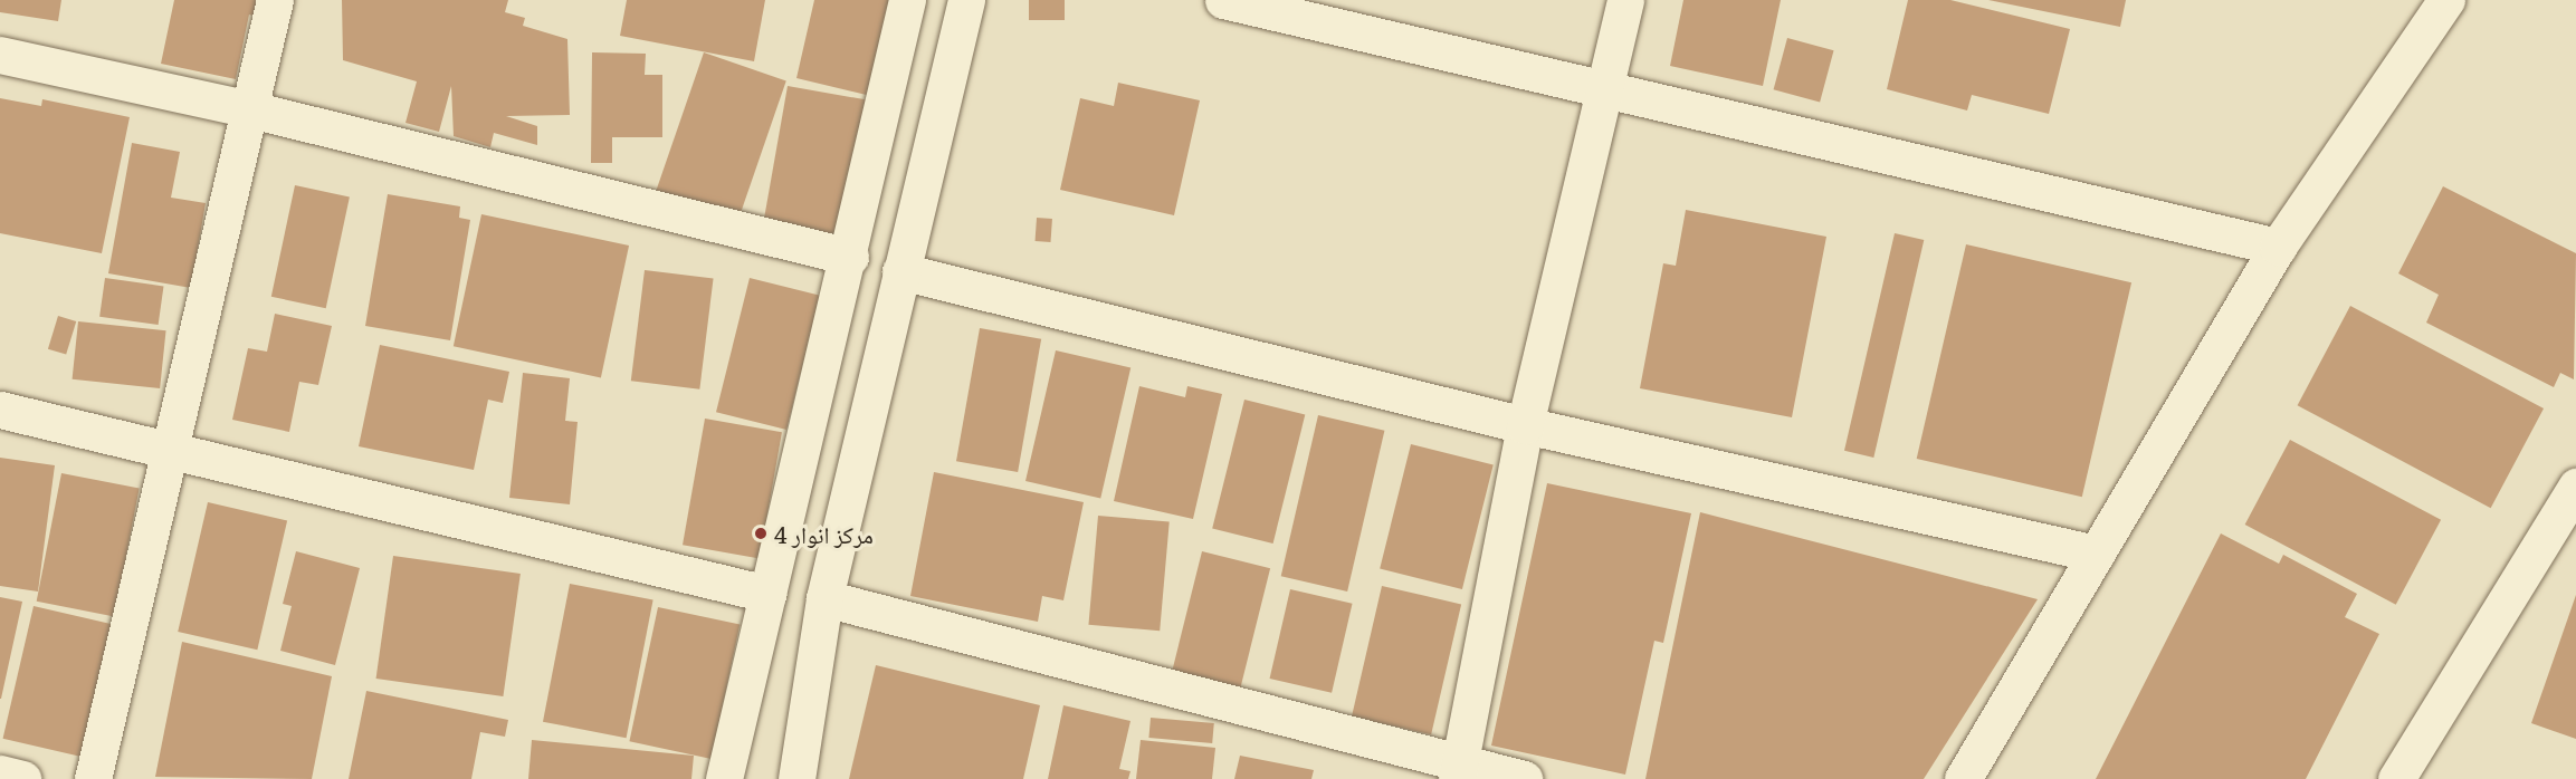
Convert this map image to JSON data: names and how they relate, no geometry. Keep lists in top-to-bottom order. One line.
{"places":["مركز انوار 4"]}
